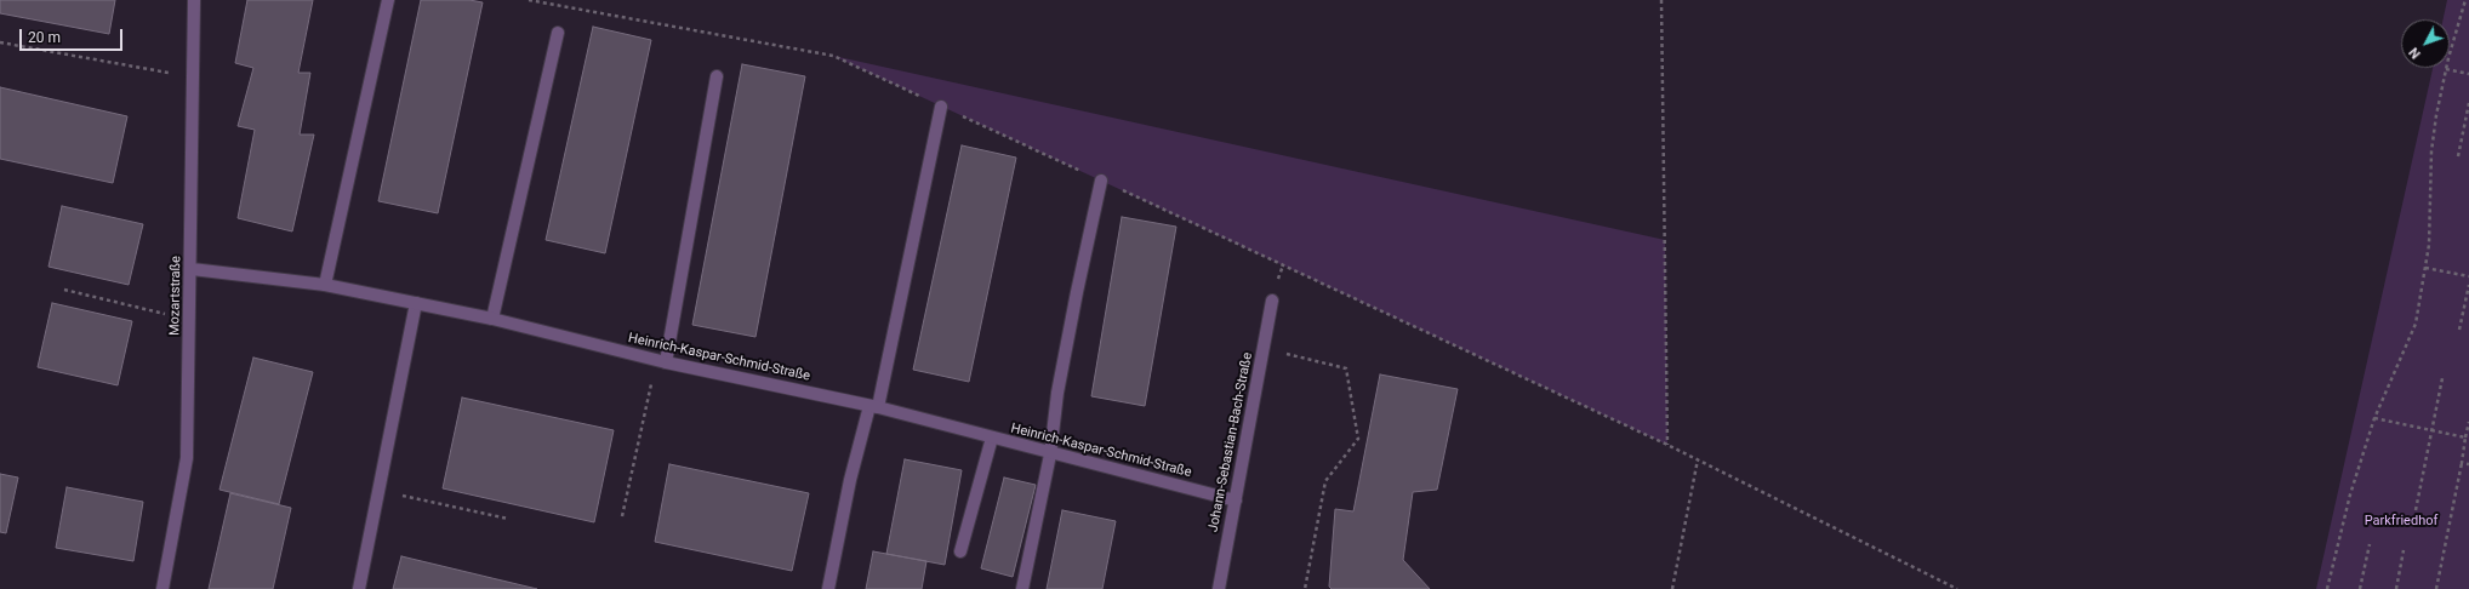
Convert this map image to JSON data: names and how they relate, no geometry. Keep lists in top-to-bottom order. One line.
{"streets":{"street":["Mozartstraße","Heinrich-Kaspar-Schmid-Straße","Johann-Sebastian-Bach-Straße"]},"crossings":[["Mozartstraße","Heinrich-Kaspar-Schmid-Straße"],["Heinrich-Kaspar-Schmid-Straße","Johann-Sebastian-Bach-Straße"]],"parks":["Parkfriedhof"],"scale_bar":"20 m","north":"bottom left"}
